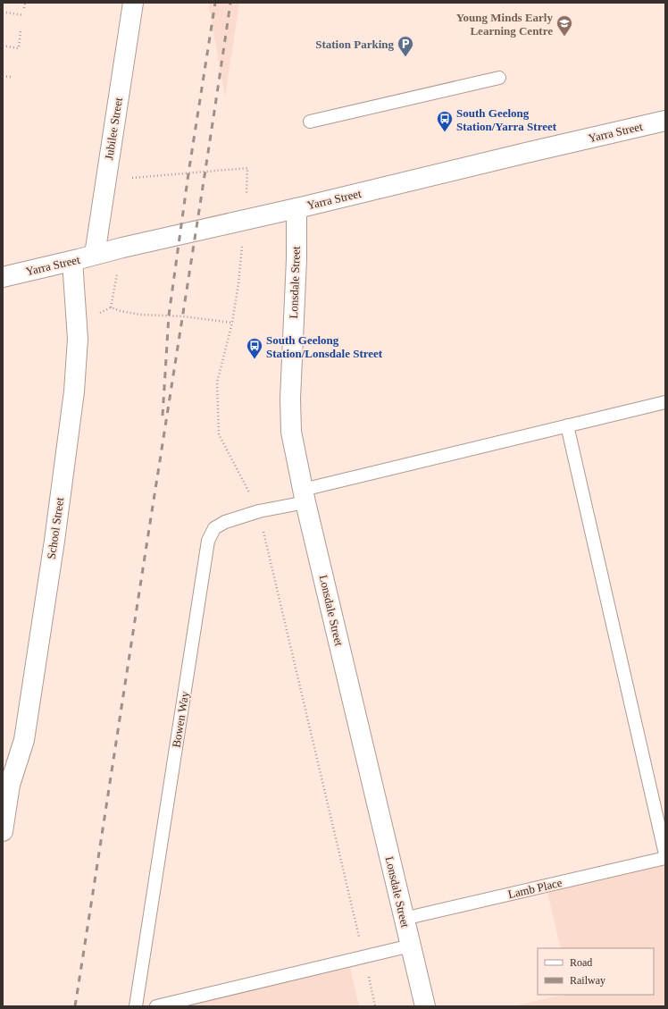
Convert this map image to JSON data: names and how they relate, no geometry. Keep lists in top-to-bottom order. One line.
{"streets":{"street":["Jubilee Street","Yarra Street","Lonsdale Street","School Street"],"lane":["Bowen Way","Lamb Place"]},"crossings":[["Jubilee Street","Yarra Street"],["Yarra Street","Lonsdale Street"],["Yarra Street","School Street"],["Lonsdale Street","Bowen Way"],["Lonsdale Street","Lamb Place"]],"places":{"school or university":["Young Minds Early Learning Centre"],"parking":["Station Parking"],"bus stop":["South Geelong Station/Yarra Street","South Geelong Station/Lonsdale Street"]},"legend":["Road","Railway"]}
